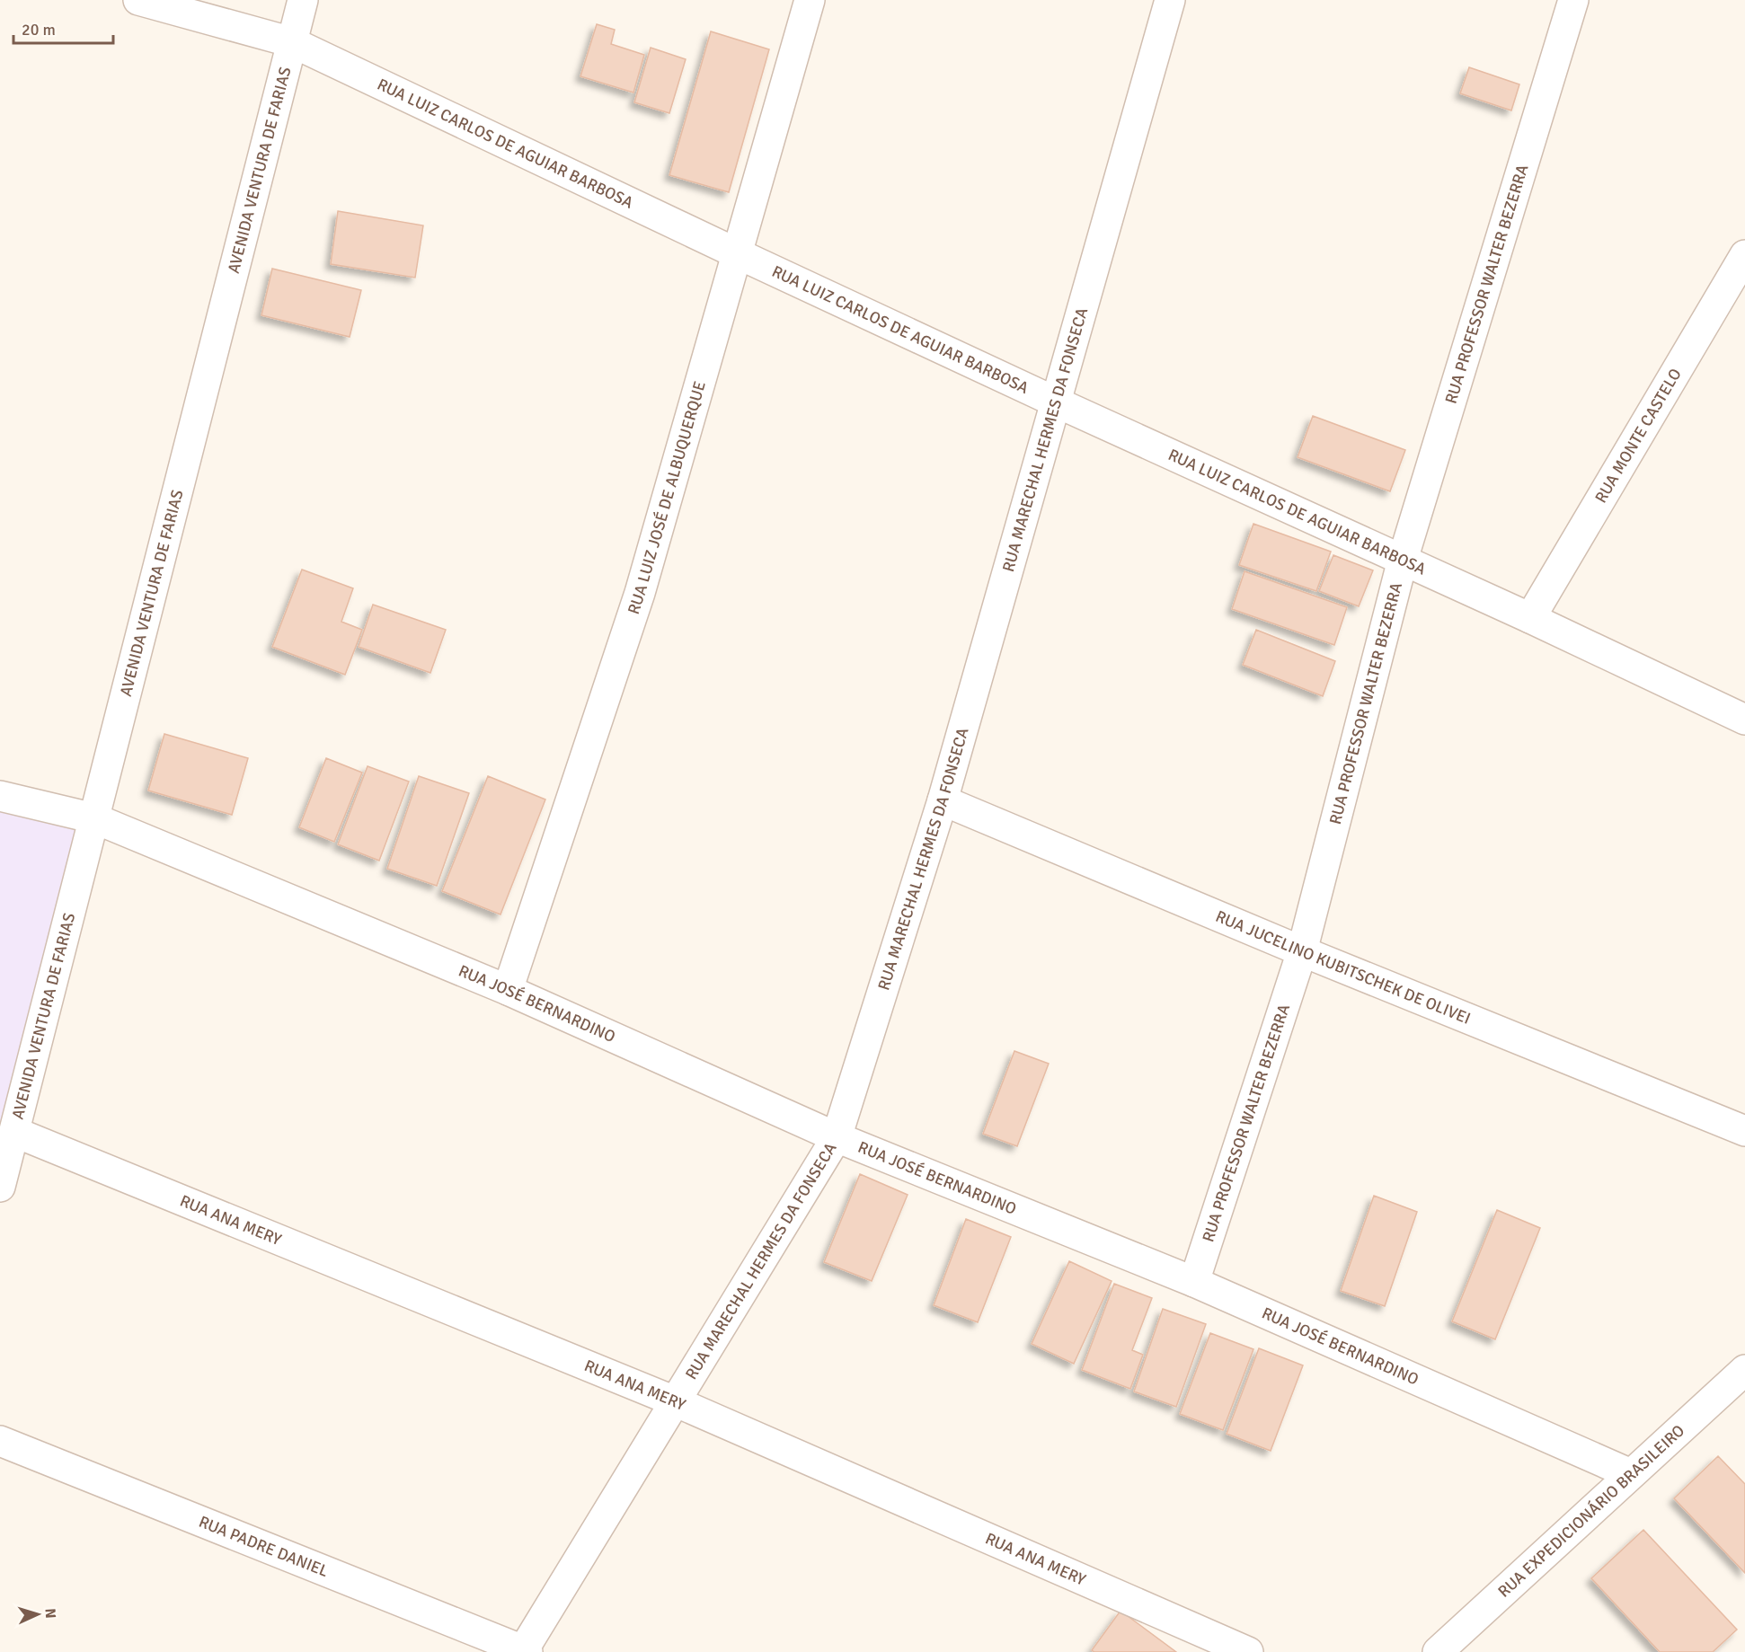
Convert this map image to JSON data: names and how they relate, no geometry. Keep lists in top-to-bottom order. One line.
{"streets":{"street":["RUA LUIZ CARLOS DE AGUIAR BARBOSA","AVENIDA VENTURA DE FARIAS","RUA PROFESSOR WALTER BEZERRA","RUA MONTE CASTELO","RUA MARECHAL HERMES DA FONSECA","RUA LUIZ JOSÉ DE ALBUQUERQUE","RUA JUCELINO KUBITSCHEK DE OLIVEI","RUA JOSÉ BERNARDINO","RUA ANA MERY","RUA EXPEDICIONÁRIO BRASILEIRO","RUA PADRE DANIEL"]},"crossings":[["RUA LUIZ CARLOS DE AGUIAR BARBOSA","AVENIDA VENTURA DE FARIAS"],["RUA LUIZ CARLOS DE AGUIAR BARBOSA","RUA PROFESSOR WALTER BEZERRA"],["RUA LUIZ CARLOS DE AGUIAR BARBOSA","RUA MONTE CASTELO"],["RUA LUIZ CARLOS DE AGUIAR BARBOSA","RUA MARECHAL HERMES DA FONSECA"],["RUA LUIZ CARLOS DE AGUIAR BARBOSA","RUA LUIZ JOSÉ DE ALBUQUERQUE"],["AVENIDA VENTURA DE FARIAS","RUA JOSÉ BERNARDINO"],["AVENIDA VENTURA DE FARIAS","RUA ANA MERY"],["RUA PROFESSOR WALTER BEZERRA","RUA JUCELINO KUBITSCHEK DE OLIVEI"],["RUA PROFESSOR WALTER BEZERRA","RUA JOSÉ BERNARDINO"],["RUA MARECHAL HERMES DA FONSECA","RUA JUCELINO KUBITSCHEK DE OLIVEI"],["RUA MARECHAL HERMES DA FONSECA","RUA JOSÉ BERNARDINO"],["RUA MARECHAL HERMES DA FONSECA","RUA ANA MERY"],["RUA MARECHAL HERMES DA FONSECA","RUA PADRE DANIEL"],["RUA LUIZ JOSÉ DE ALBUQUERQUE","RUA JOSÉ BERNARDINO"],["RUA JOSÉ BERNARDINO","RUA EXPEDICIONÁRIO BRASILEIRO"]],"scale_bar":"20 m","north":"right"}
